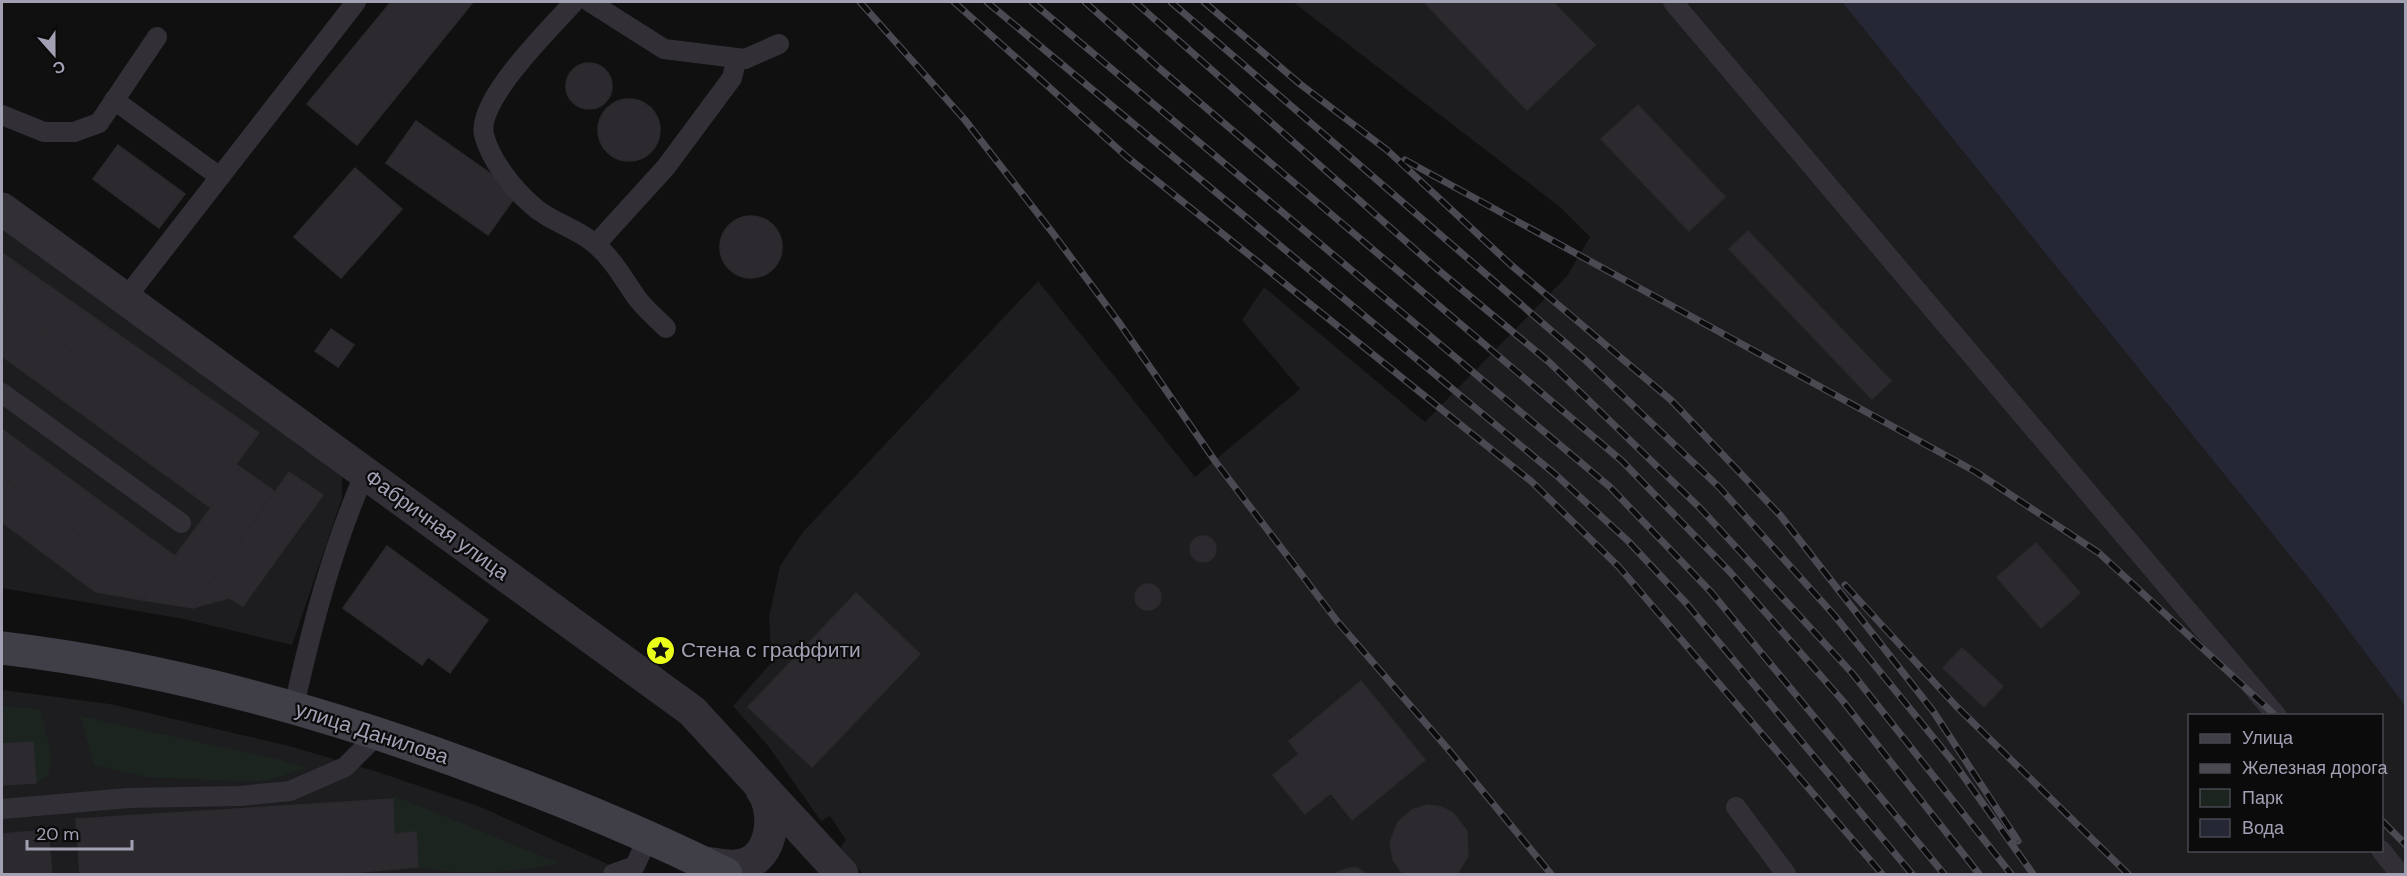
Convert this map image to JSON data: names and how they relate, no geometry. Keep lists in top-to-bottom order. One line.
{"streets":{"street":["Фабричная улица","улица Данилова"]},"places":{"place":["Стена с граффити"]},"legend":["Улица","Железная дорога","Парк","Вода"],"scale_bar":"20 m","north":"bottom"}
